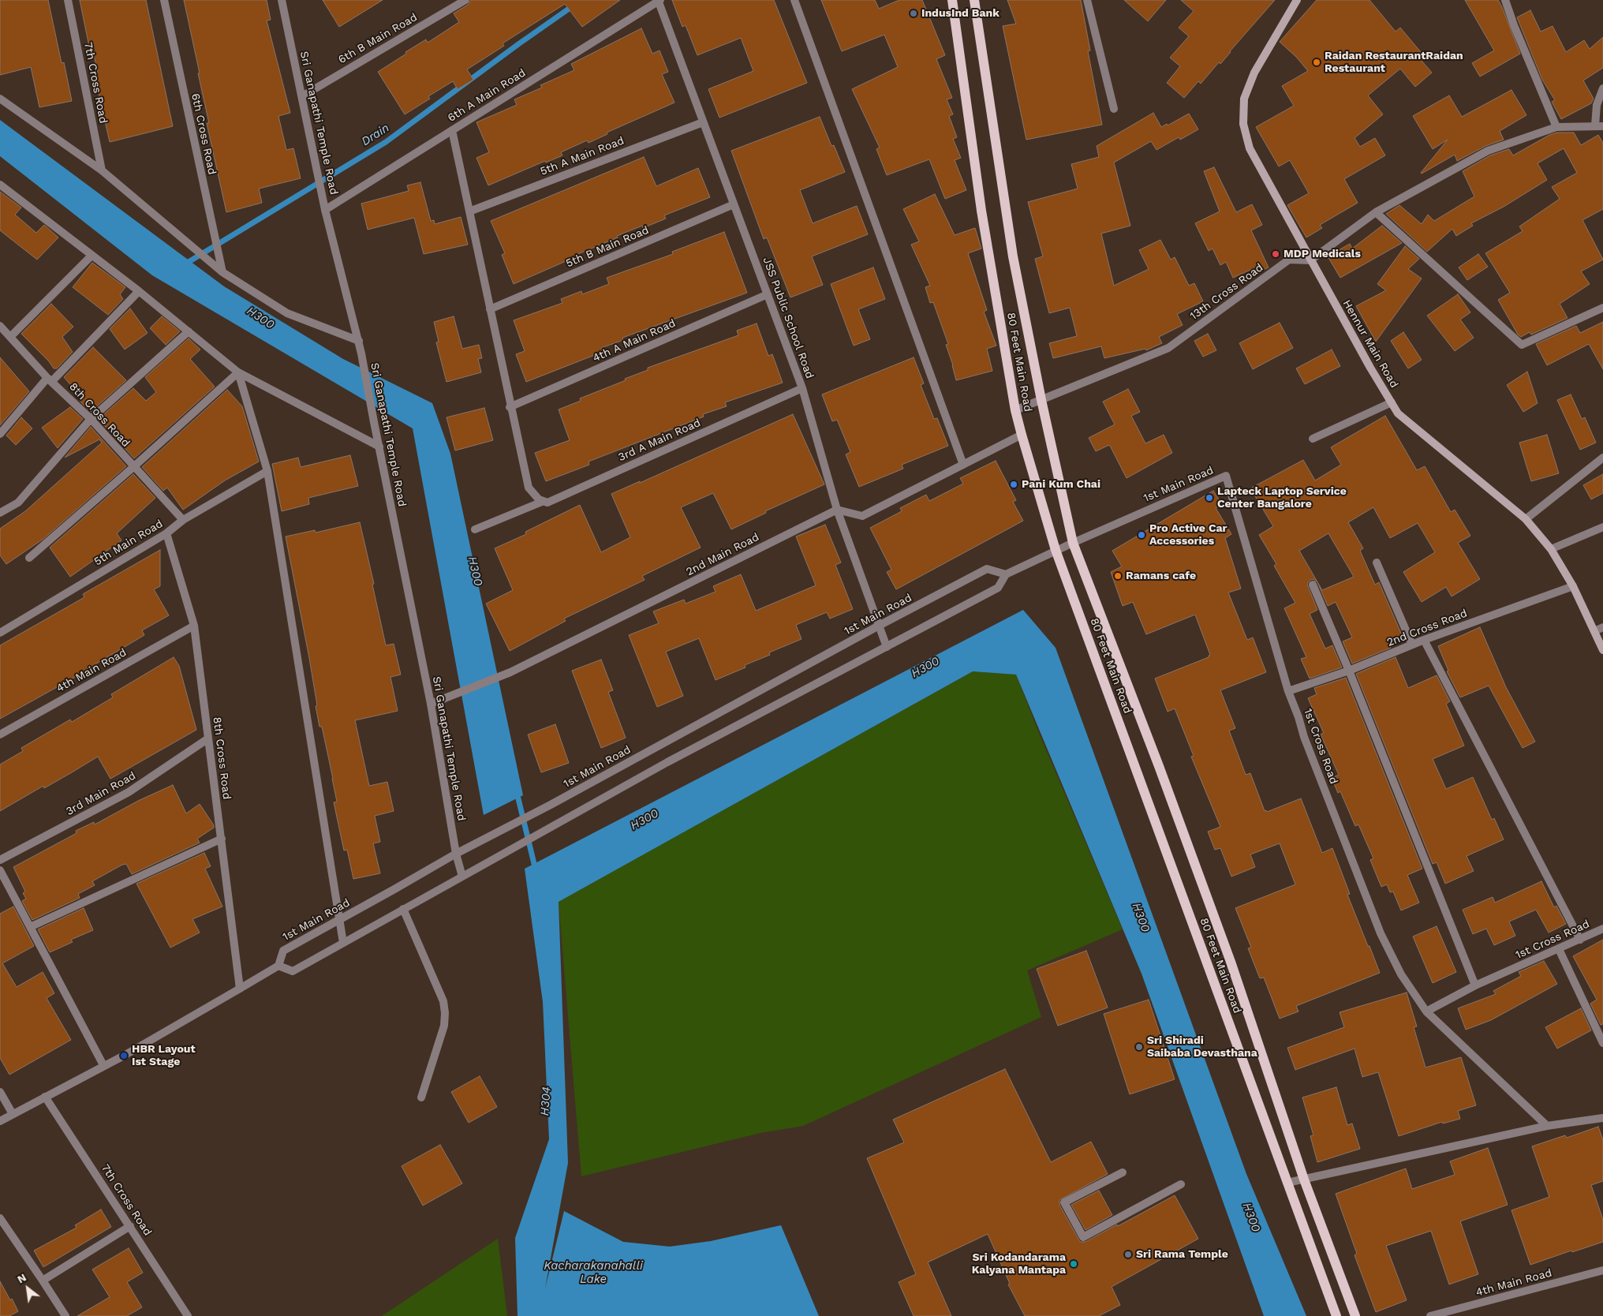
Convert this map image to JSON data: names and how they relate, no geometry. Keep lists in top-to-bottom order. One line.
{"streets":{"main road":["Hennur Main Road","80 Feet Main Road"],"street":["6th B Main Road","7th Cross Road","6th A Main Road","Sri Ganapathi Temple Road","6th Cross Road","5th A Main Road","5th B Main Road","13th Cross Road","JSS Public School Road","4th A Main Road","8th Cross Road","3rd A Main Road","1st Main Road","5th Main Road","2nd Main Road","2nd Cross Road","4th Main Road","1st Cross Road","3rd Main Road"]},"crossings":[["6th B Main Road","Sri Ganapathi Temple Road"],["6th A Main Road","Sri Ganapathi Temple Road"],["6th A Main Road","JSS Public School Road"],["Sri Ganapathi Temple Road","1st Main Road"],["Sri Ganapathi Temple Road","2nd Main Road"],["5th A Main Road","JSS Public School Road"],["5th B Main Road","JSS Public School Road"],["13th Cross Road","Hennur Main Road"],["13th Cross Road","80 Feet Main Road"],["JSS Public School Road","4th A Main Road"],["JSS Public School Road","3rd A Main Road"],["JSS Public School Road","1st Main Road"],["JSS Public School Road","2nd Main Road"],["Hennur Main Road","2nd Cross Road"],["80 Feet Main Road","1st Main Road"],["8th Cross Road","5th Main Road"],["8th Cross Road","4th Main Road"],["8th Cross Road","3rd Main Road"],["1st Main Road","1st Cross Road"],["2nd Cross Road","1st Cross Road"]],"water":["Drain","H300","H304","Kacharakanahalli Lake"],"places":["IndusInd Bank","Raidan RestaurantRaidan Restaurant","MDP Medicals","Pani Kum Chai","Lapteck Laptop Service Center Bangalore","Pro Active Car Accessories","Ramans cafe","Sri Shiradi Saibaba Devasthana","HBR Layout Ist Stage","Sri Rama Temple","Sri Kodandarama Kalyana Mantapa"],"north":"top left"}
